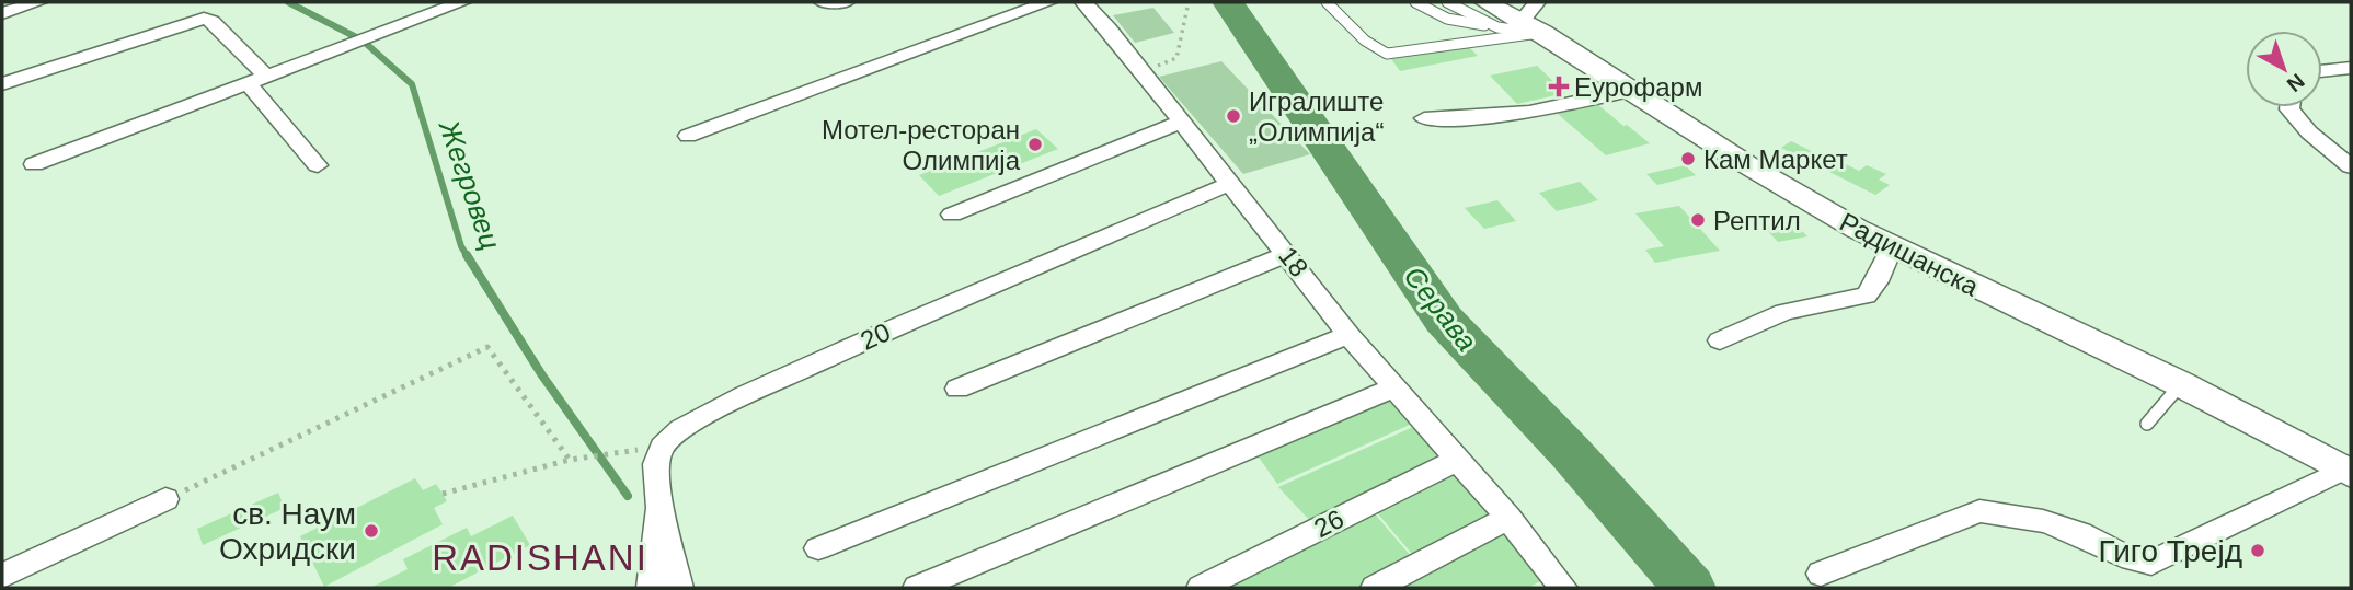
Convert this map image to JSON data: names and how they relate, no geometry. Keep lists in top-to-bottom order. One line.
{"streets":{"street":["Радишанска","18","20","26"]},"crossings":[["18","20"],["18","26"]],"districts":["RADISHANI"],"water":["Жегровец","Серава"],"places":{"health":["Еурофарм"],"other":["Игралиште „Олимпија“","Мотел-ресторан Олимпија","Кам Маркет","Рептил","св. Наум Охридски","Гиго Трејд"]},"north":"bottom right"}
